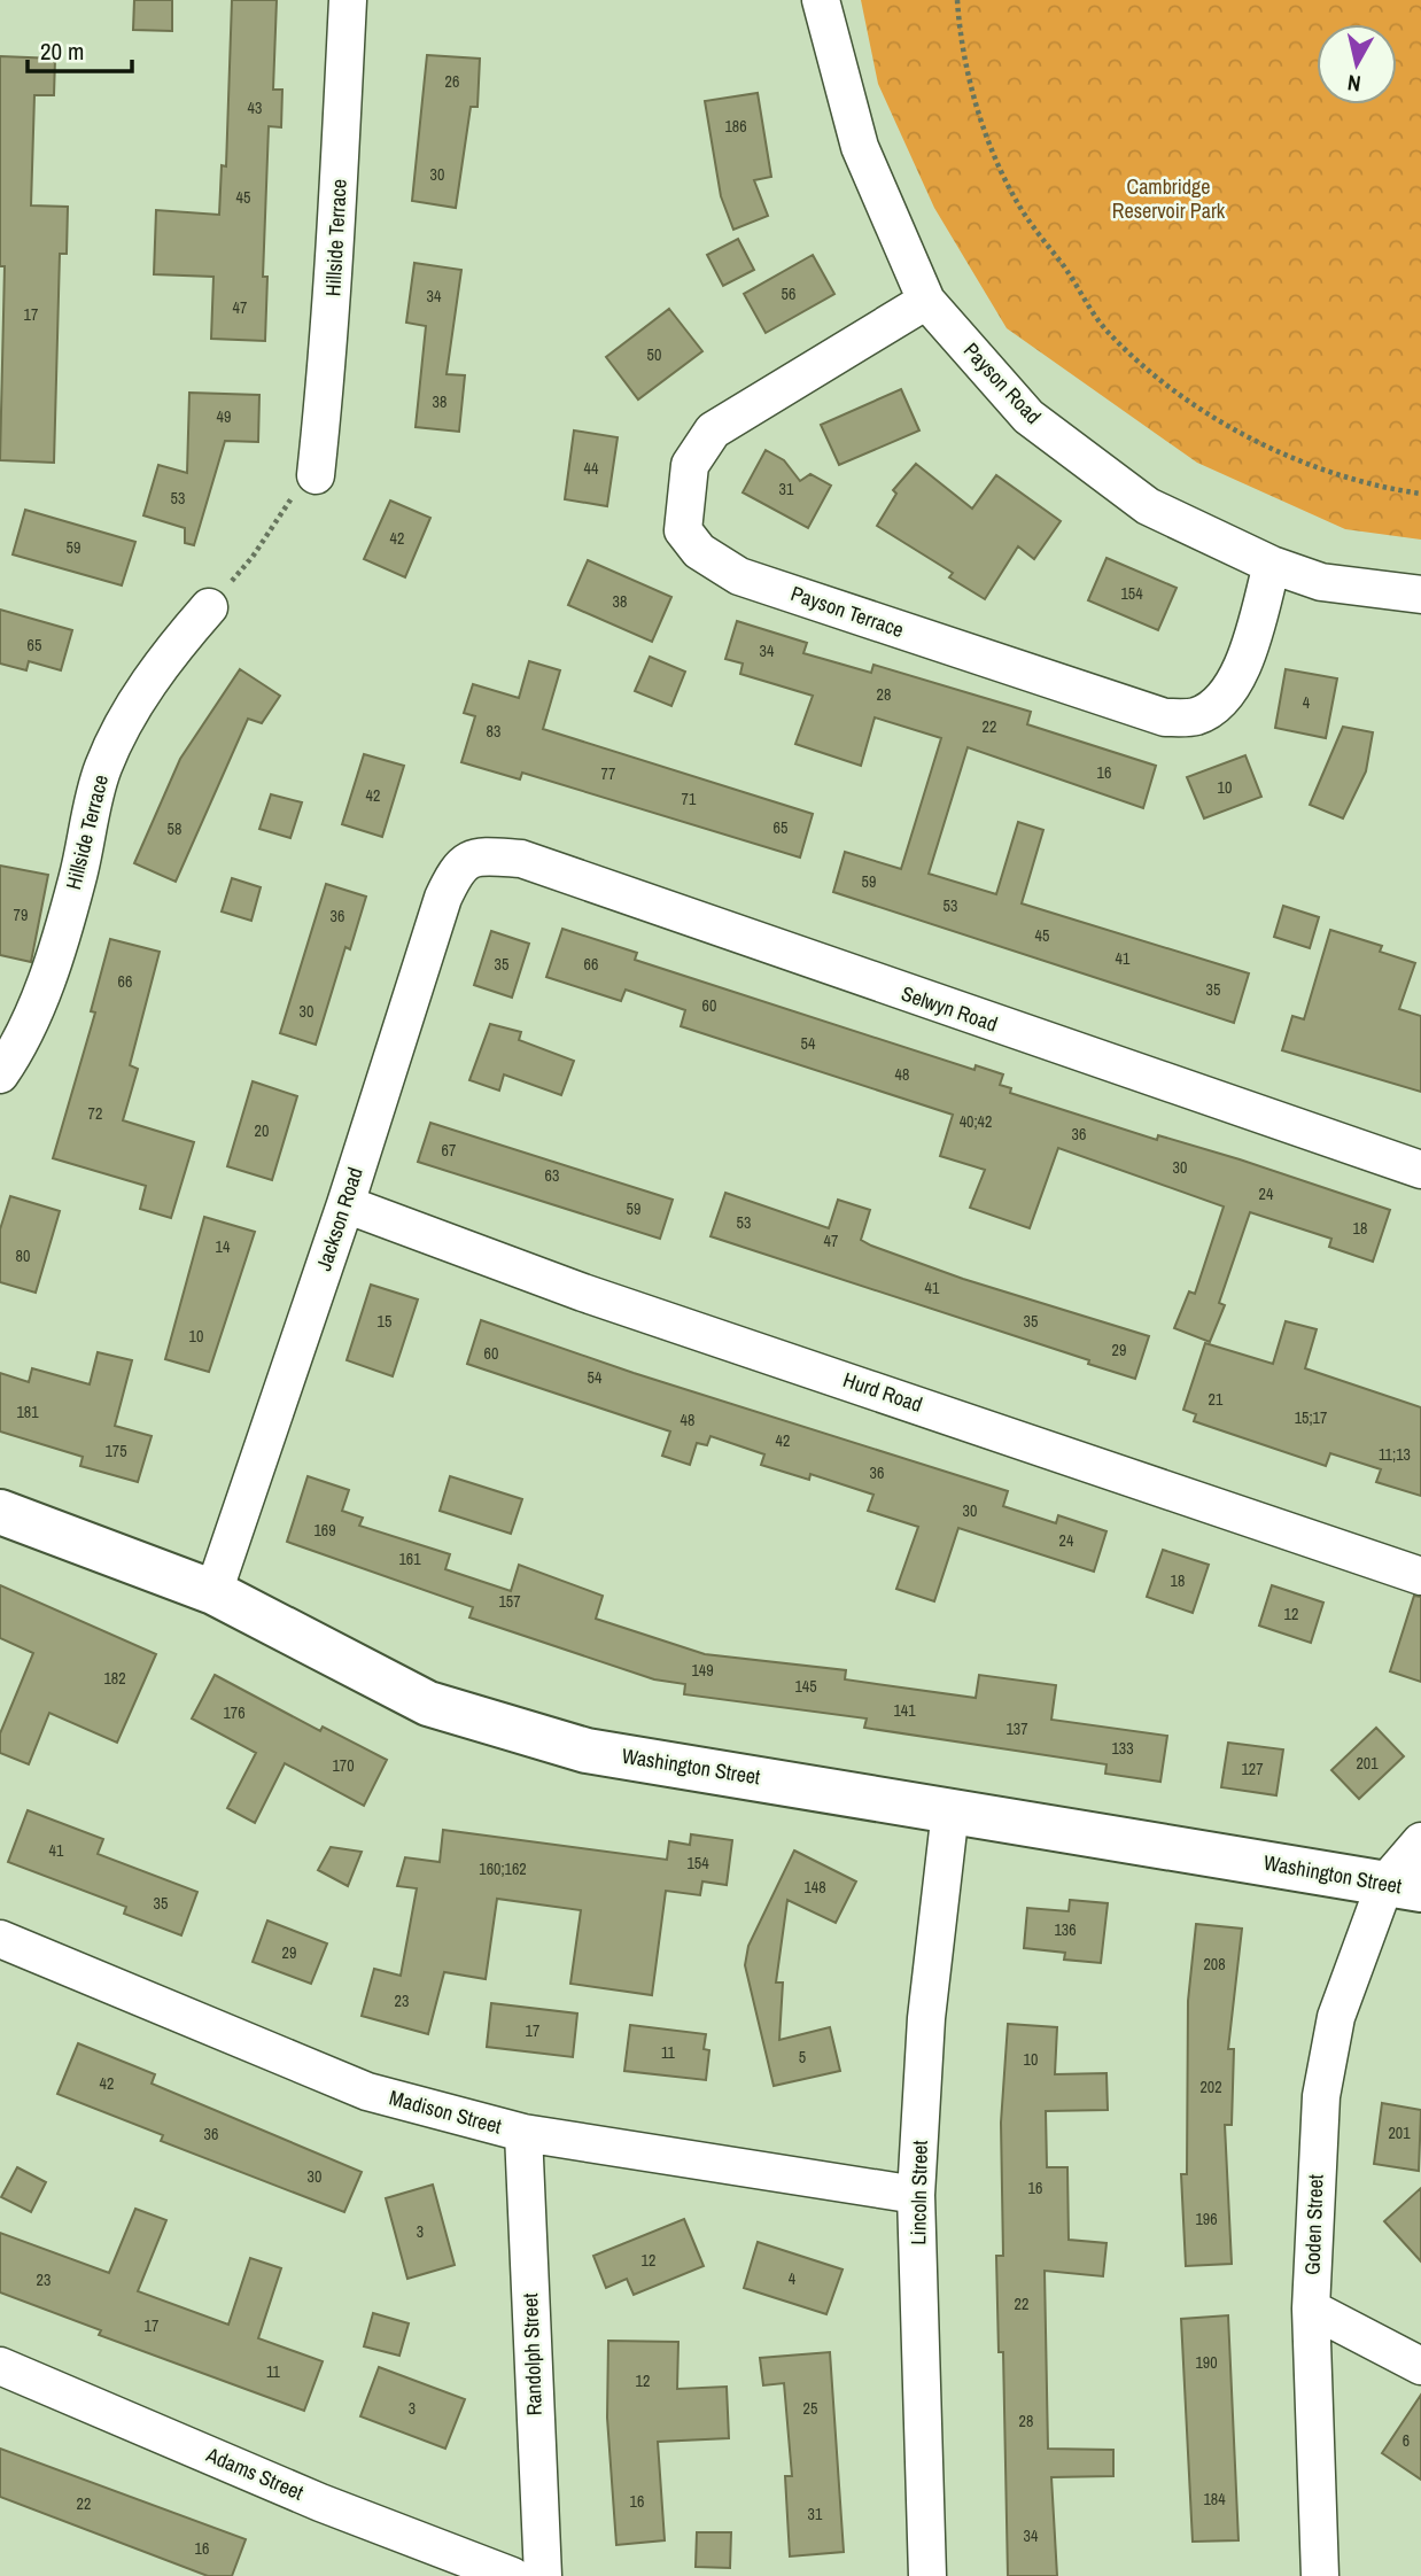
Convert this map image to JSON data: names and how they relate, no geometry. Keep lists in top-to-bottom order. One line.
{"streets":{"street":["Hillside Terrace","Payson Road","Payson Terrace","Selwyn Road","Jackson Road","Hurd Road","Washington Street","Madison Street","Lincoln Street","Goden Street","Randolph Street","Adams Street"]},"crossings":[["Payson Road","Payson Terrace"],["Selwyn Road","Jackson Road"],["Jackson Road","Hurd Road"],["Jackson Road","Washington Street"],["Washington Street","Lincoln Street"],["Washington Street","Goden Street"],["Madison Street","Lincoln Street"],["Madison Street","Randolph Street"]],"parks":["Cambridge Reservoir Park"],"house_numbers":["26","43","186","30","45","56","34","47","17","50","38","49","44","31","53","42","59","154","38","65","34","28","4","22","83","16","77","10","42","71","65","58","59","53","79","36","45","41","35","66","66","35","60","30","54","48","72","40;42","20","36","67","30","63","24","59","53","18","47","14","80","41","15","35","10","29","60","54","21","181","15;17","48","42","175","11;13","36","30","169","24","161","18","157","12","149","182","145","141","176","137","133","201","170","127","41","154","160;162","148","35","136","29","208","23","17","11","5","10","42","202","201","36","30","16","196","3","12","4","23","22","17","190","11","12","3","25","28","6","184","16","22","31","34","16"],"scale_bar":"20 m","north":"bottom"}
